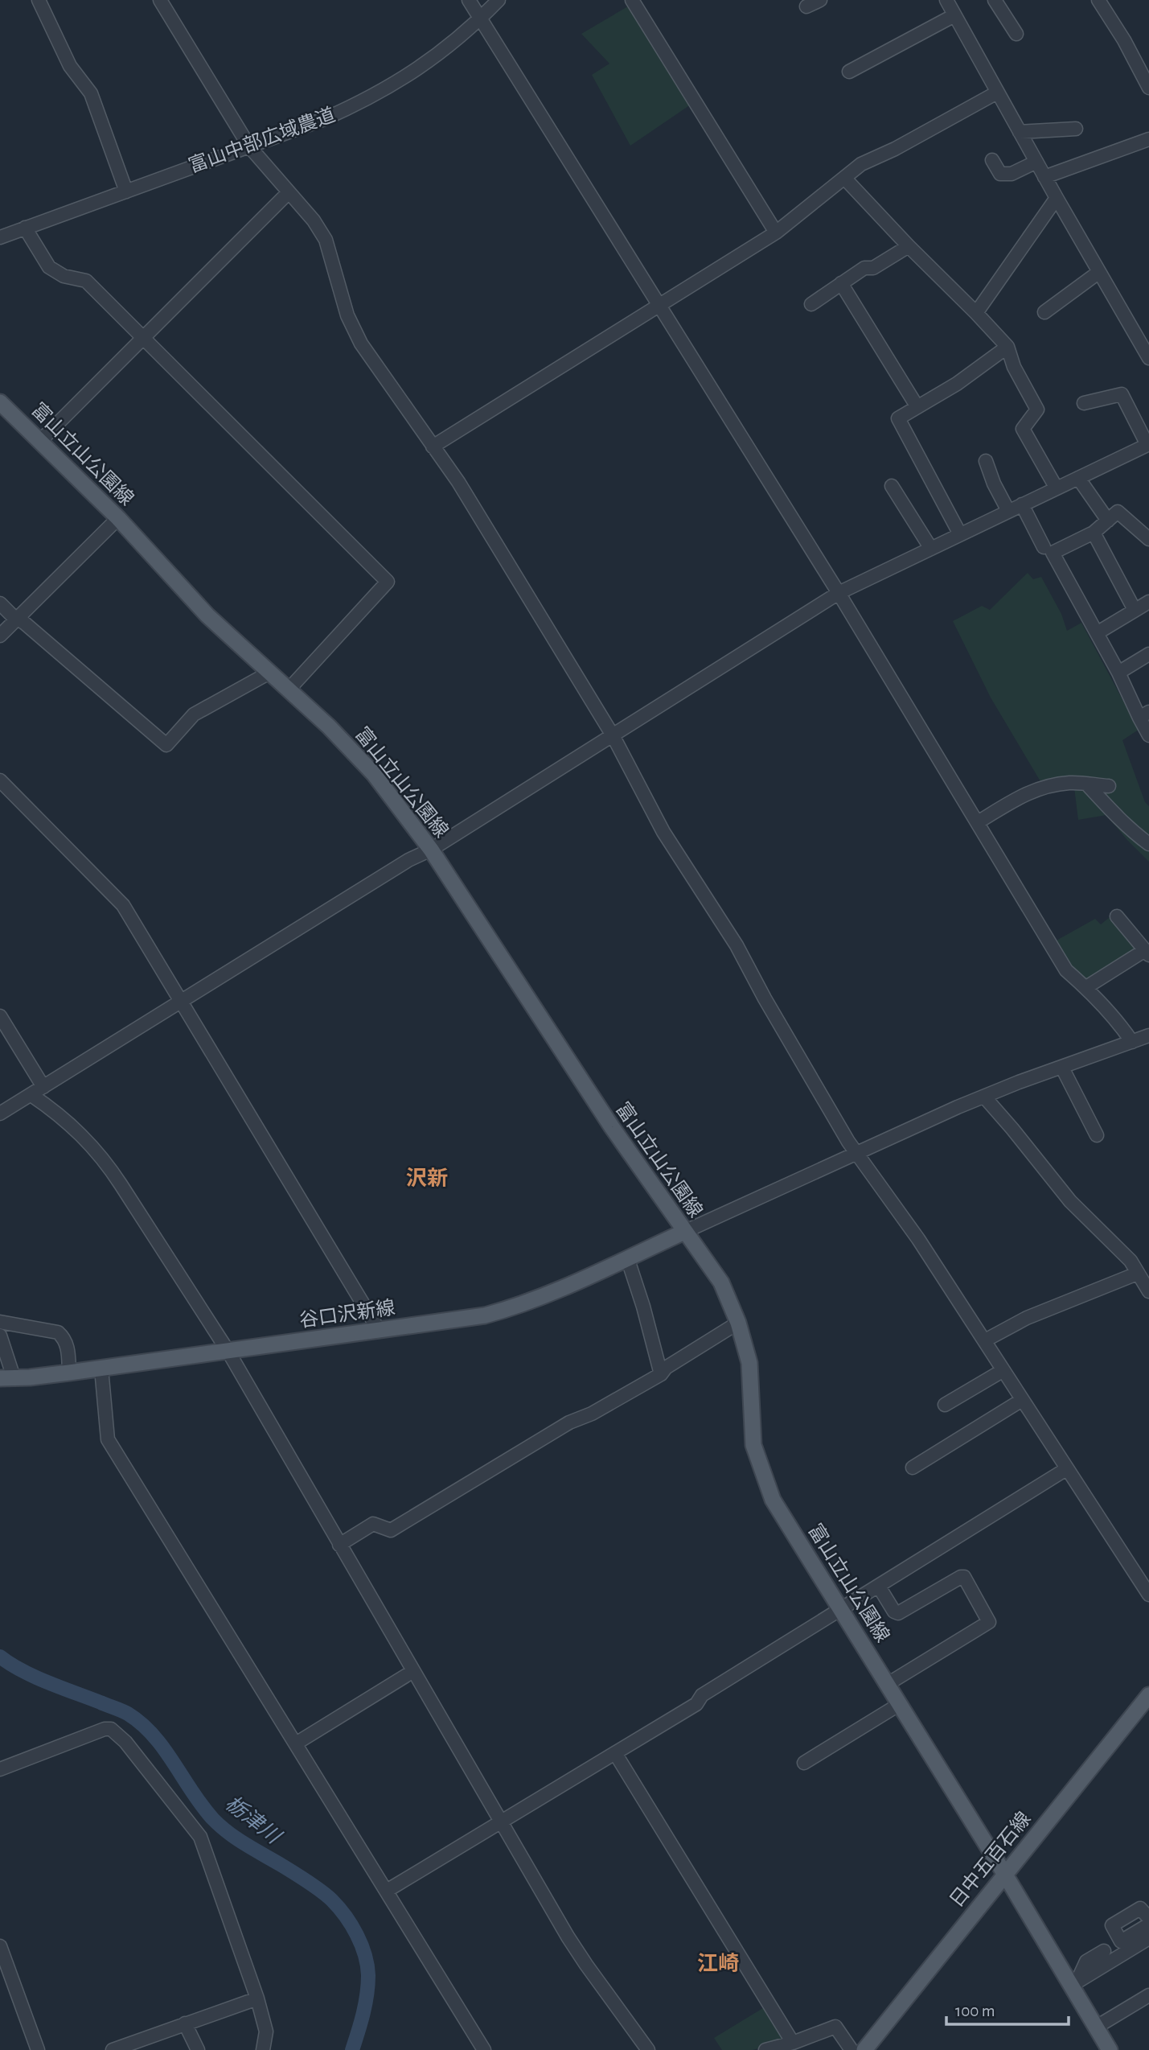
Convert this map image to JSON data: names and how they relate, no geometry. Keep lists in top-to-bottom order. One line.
{"streets":{"main road":["富山立山公園線","谷口沢新線","日中五百石線"],"street":["富山中部広域農道"]},"crossings":[["富山立山公園線","谷口沢新線"],["富山立山公園線","日中五百石線"]],"districts":["沢新","江崎"],"water":["栃津川"],"scale_bar":"100 m"}
